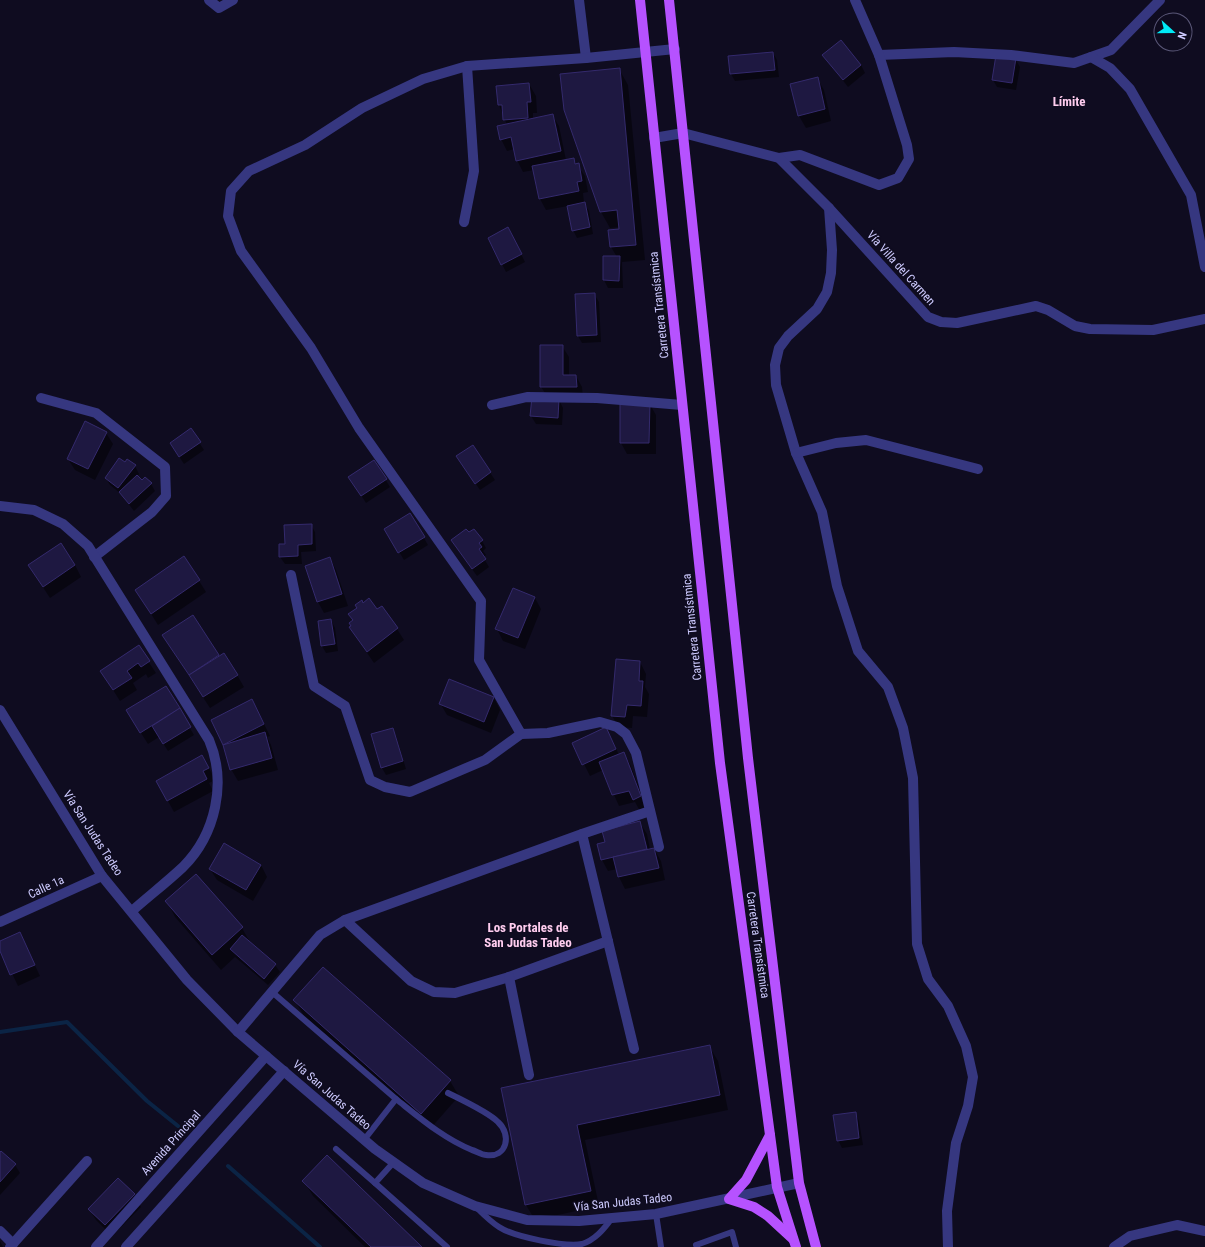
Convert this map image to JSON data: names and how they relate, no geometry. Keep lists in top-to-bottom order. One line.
{"streets":{"main road":["Carretera Transístmica"],"street":["Vía Villa del Carmen","Vía San Judas Tadeo","Calle 1a","Avenida Principal"]},"crossings":[["Carretera Transístmica","Vía San Judas Tadeo"],["Vía San Judas Tadeo","Calle 1a"],["Vía San Judas Tadeo","Avenida Principal"]],"districts":["Límite","Los Portales de San Judas Tadeo"],"north":"right"}
